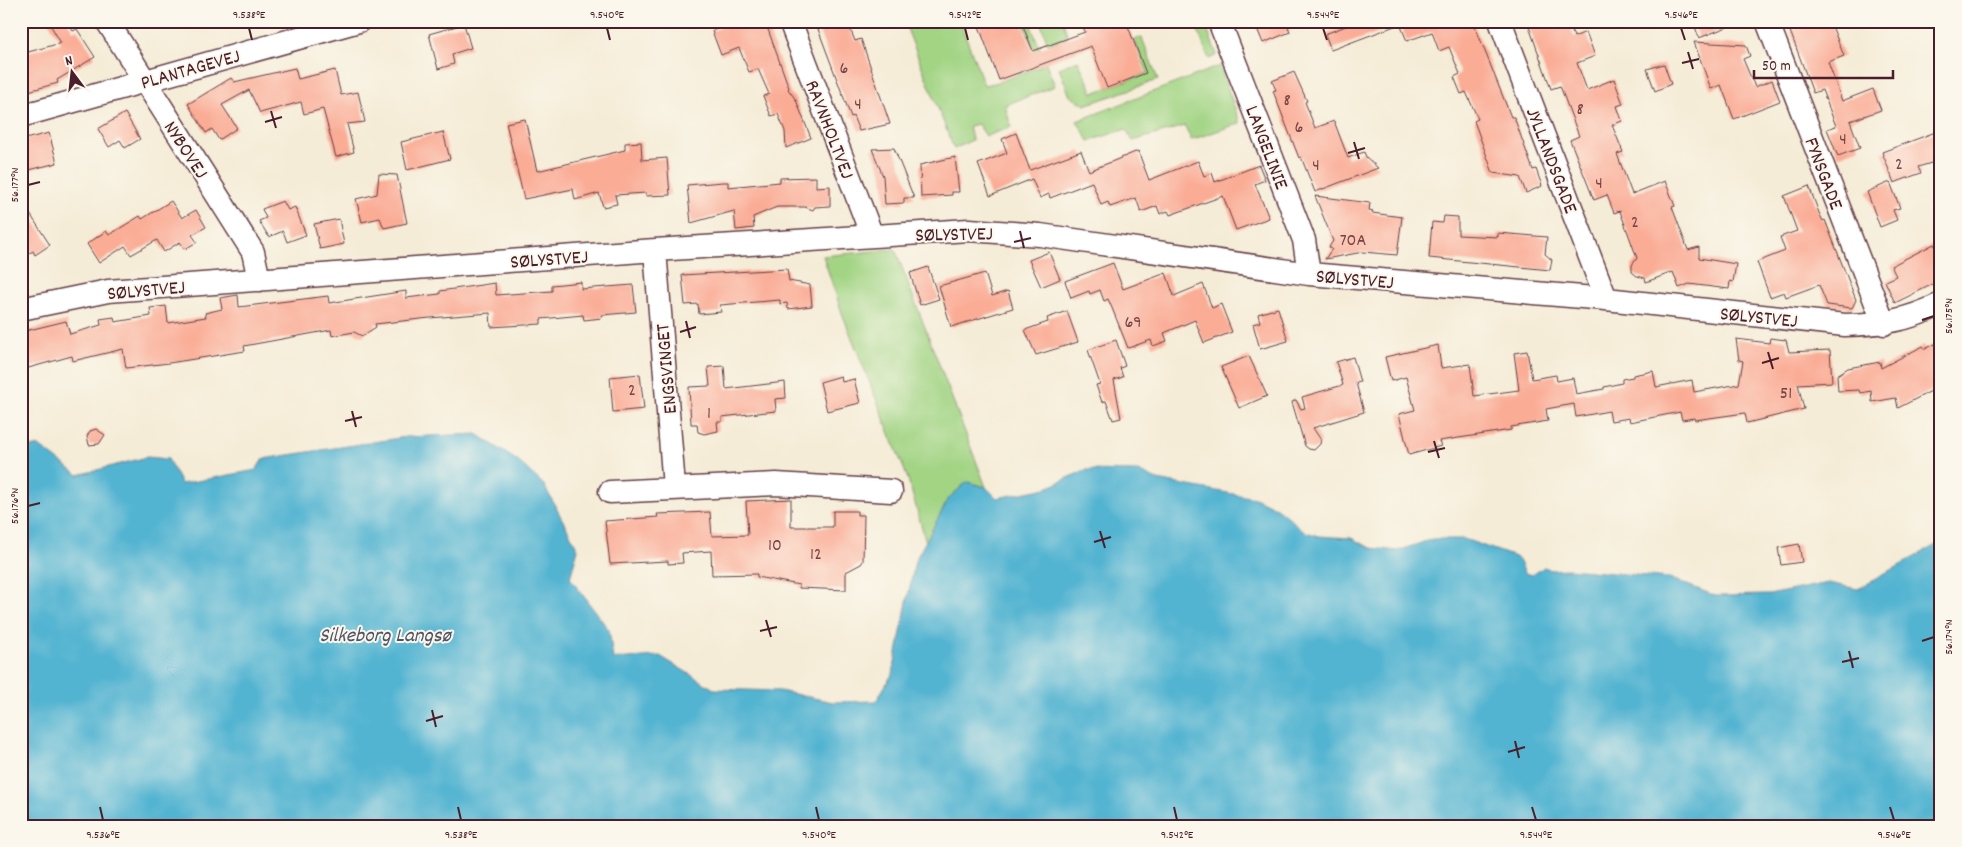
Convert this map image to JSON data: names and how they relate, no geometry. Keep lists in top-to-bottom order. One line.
{"streets":{"street":["PLANTAGEVEJ","RAVNHOLTVEJ","LANGELINIE","NYBOVEJ","JYLLANDSGADE","FYNSGADE","SØLYSTVEJ","ENGSVINGET"]},"crossings":[["PLANTAGEVEJ","NYBOVEJ"],["RAVNHOLTVEJ","SØLYSTVEJ"],["LANGELINIE","SØLYSTVEJ"],["NYBOVEJ","SØLYSTVEJ"],["JYLLANDSGADE","SØLYSTVEJ"],["FYNSGADE","SØLYSTVEJ"],["SØLYSTVEJ","ENGSVINGET"]],"water":["Silkeborg Langsø"],"house_numbers":["6","8","4","8","6","4","2","4","4","2","70A","69","2","51","1","10","12"],"scale_bar":"50 m","north":"top","coordinates":["9.538°E","9.540°E","9.542°E","9.544°E","9.546°E","56.177°N","56.175°N","56.176°N","56.174°N","9.536°E"]}
